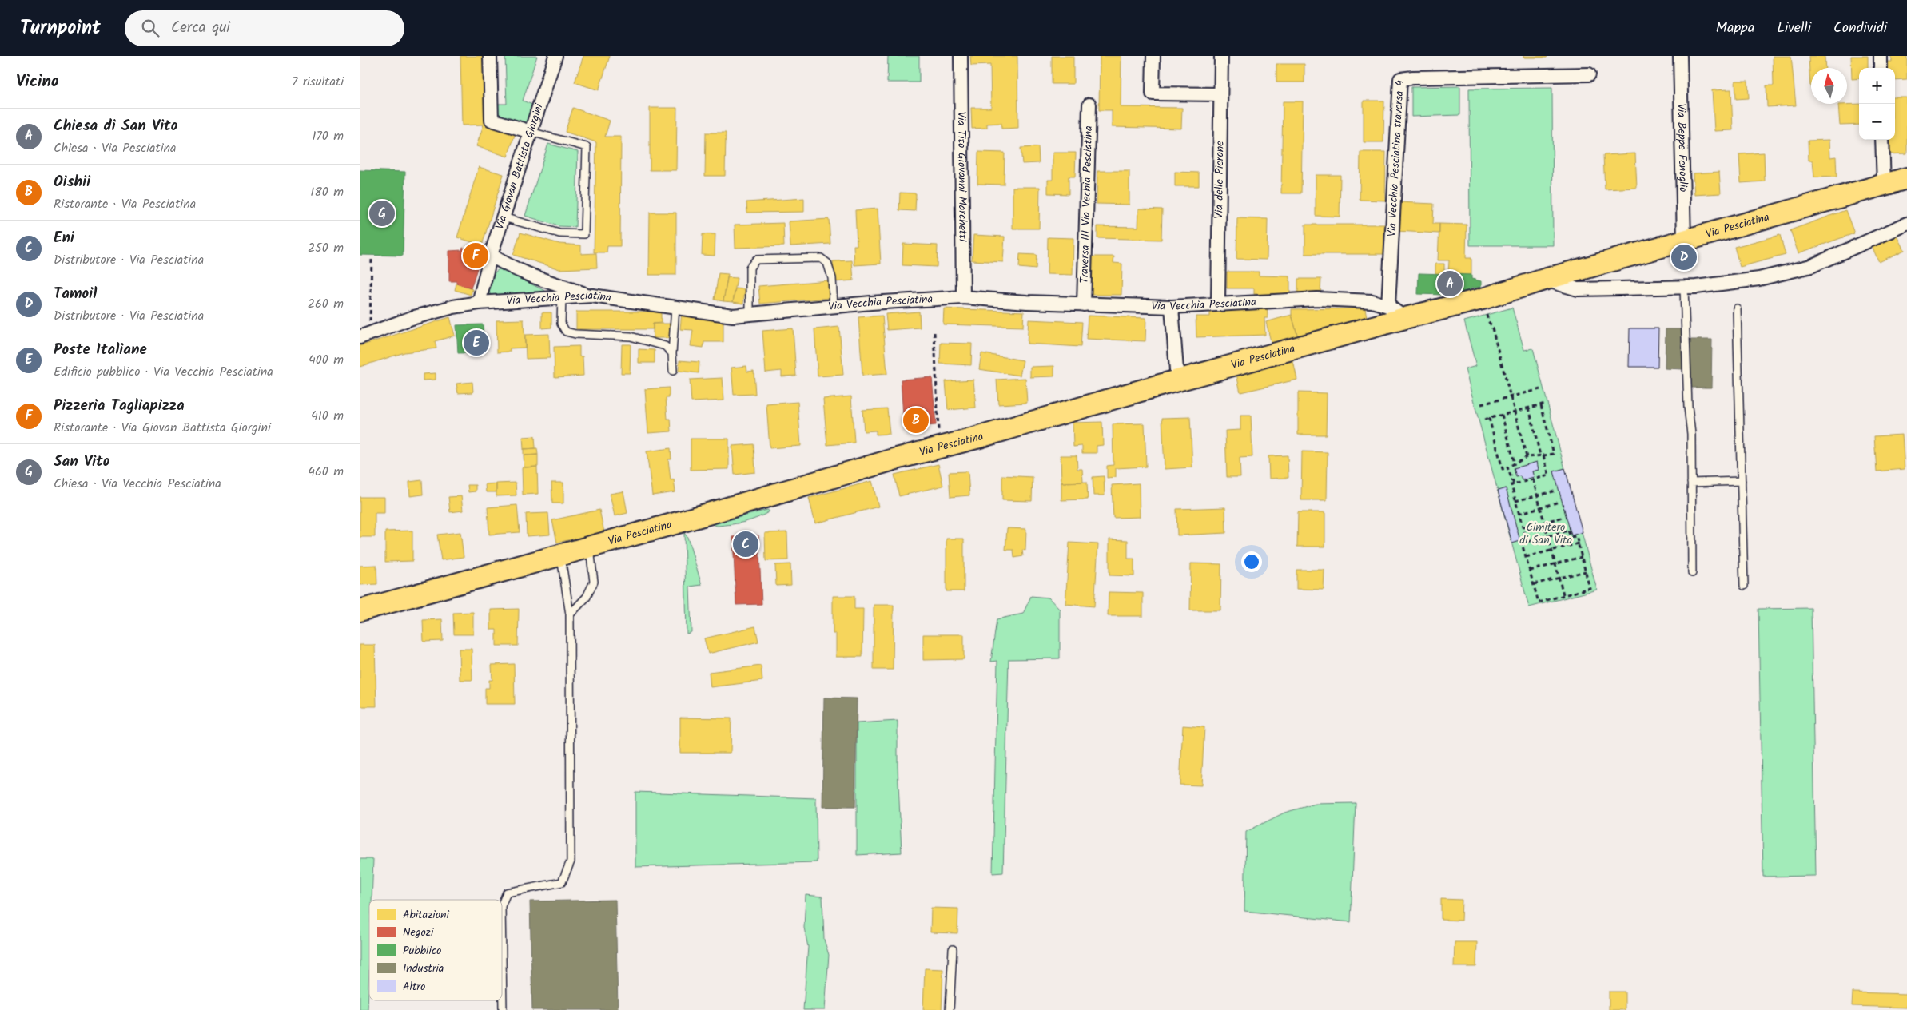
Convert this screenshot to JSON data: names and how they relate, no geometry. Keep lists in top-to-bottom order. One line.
{"streets":{"main road":["Via Pesciatina"],"street":["Via Beppe Fenoglio","Via Vecchia Pesciatina traversa 4","Via Giovan Battista Giorgini","Via Tito Giovanni Marchetti","Via delle Pierone","Traversa III Via Vechia Pesciatina","Via Vecchia Pesciatina"]},"crossings":[["Via Beppe Fenoglio","Via Pesciatina"],["Via Vecchia Pesciatina traversa 4","Via Vecchia Pesciatina"],["Via Giovan Battista Giorgini","Via Vecchia Pesciatina"],["Via Tito Giovanni Marchetti","Via Vecchia Pesciatina"],["Via delle Pierone","Via Vecchia Pesciatina"],["Traversa III Via Vechia Pesciatina","Via Vecchia Pesciatina"],["Via Pesciatina","Via Vecchia Pesciatina"]],"parks":["Cimitero di San Vito"],"legend":["Abitazioni","Negozi","Pubblico","Industria","Altro"],"north":"top","page":{"header":"Turnpoint","search":"Cerca qui","nav":["Mappa","Livelli","Condividi"],"heading":["Vicino","7 risultati"],"map_buttons":["+","−"],"list":[{"mark":"A","name":"Chiesa di San Vito","note":"Chiesa · Via Pesciatina","value":"170 m"},{"mark":"B","name":"Oishii","note":"Ristorante · Via Pesciatina","value":"180 m"},{"mark":"C","name":"Eni","note":"Distributore · Via Pesciatina","value":"250 m"},{"mark":"D","name":"Tamoil","note":"Distributore · Via Pesciatina","value":"260 m"},{"mark":"E","name":"Poste Italiane","note":"Edificio pubblico · Via Vecchia Pesciatina","value":"400 m"},{"mark":"F","name":"Pizzeria Tagliapizza","note":"Ristorante · Via Giovan Battista Giorgini","value":"410 m"},{"mark":"G","name":"San Vito","note":"Chiesa · Via Vecchia Pesciatina","value":"460 m"}],"pins":["G","F","D","A","E","B","C"]}}
